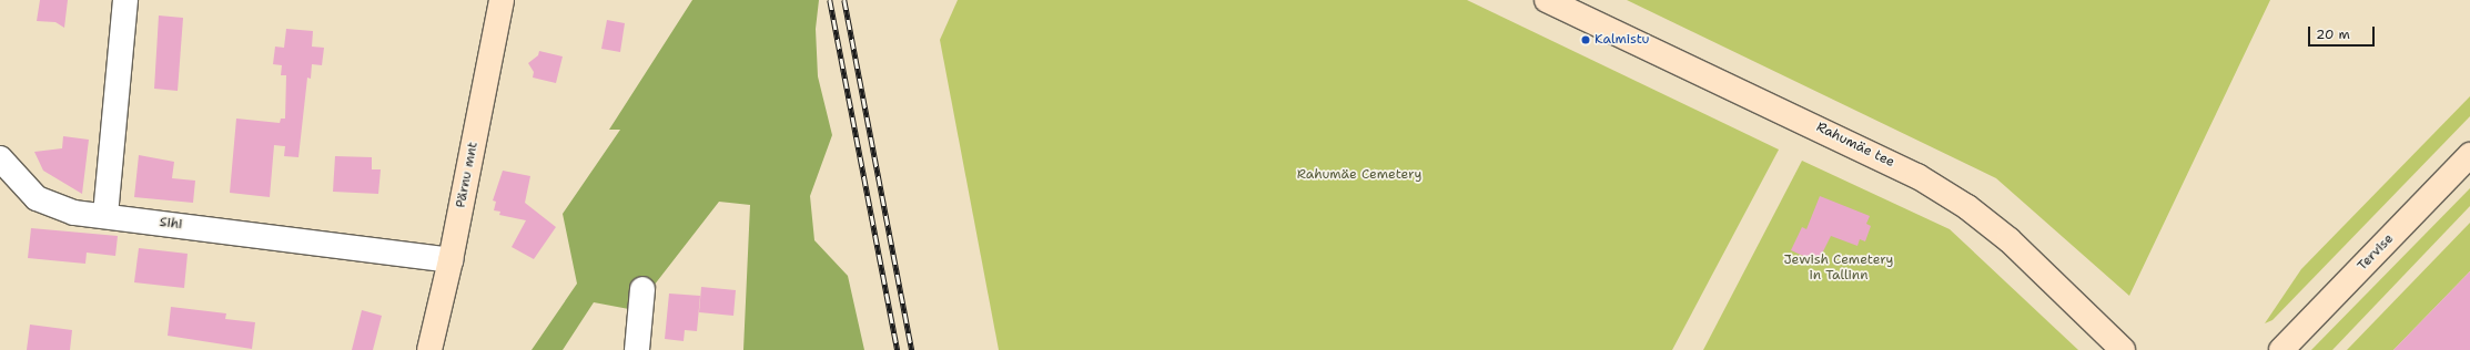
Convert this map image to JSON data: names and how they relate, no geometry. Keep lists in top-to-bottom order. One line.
{"streets":{"street":["Rahumäe tee","Pärnu mnt","Sihi","Tervise"]},"crossings":[["Pärnu mnt","Sihi"]],"parks":["Rahumäe Cemetery","Jewish Cemetery in Tallinn"],"places":["Kalmistu"],"scale_bar":"20 m"}
